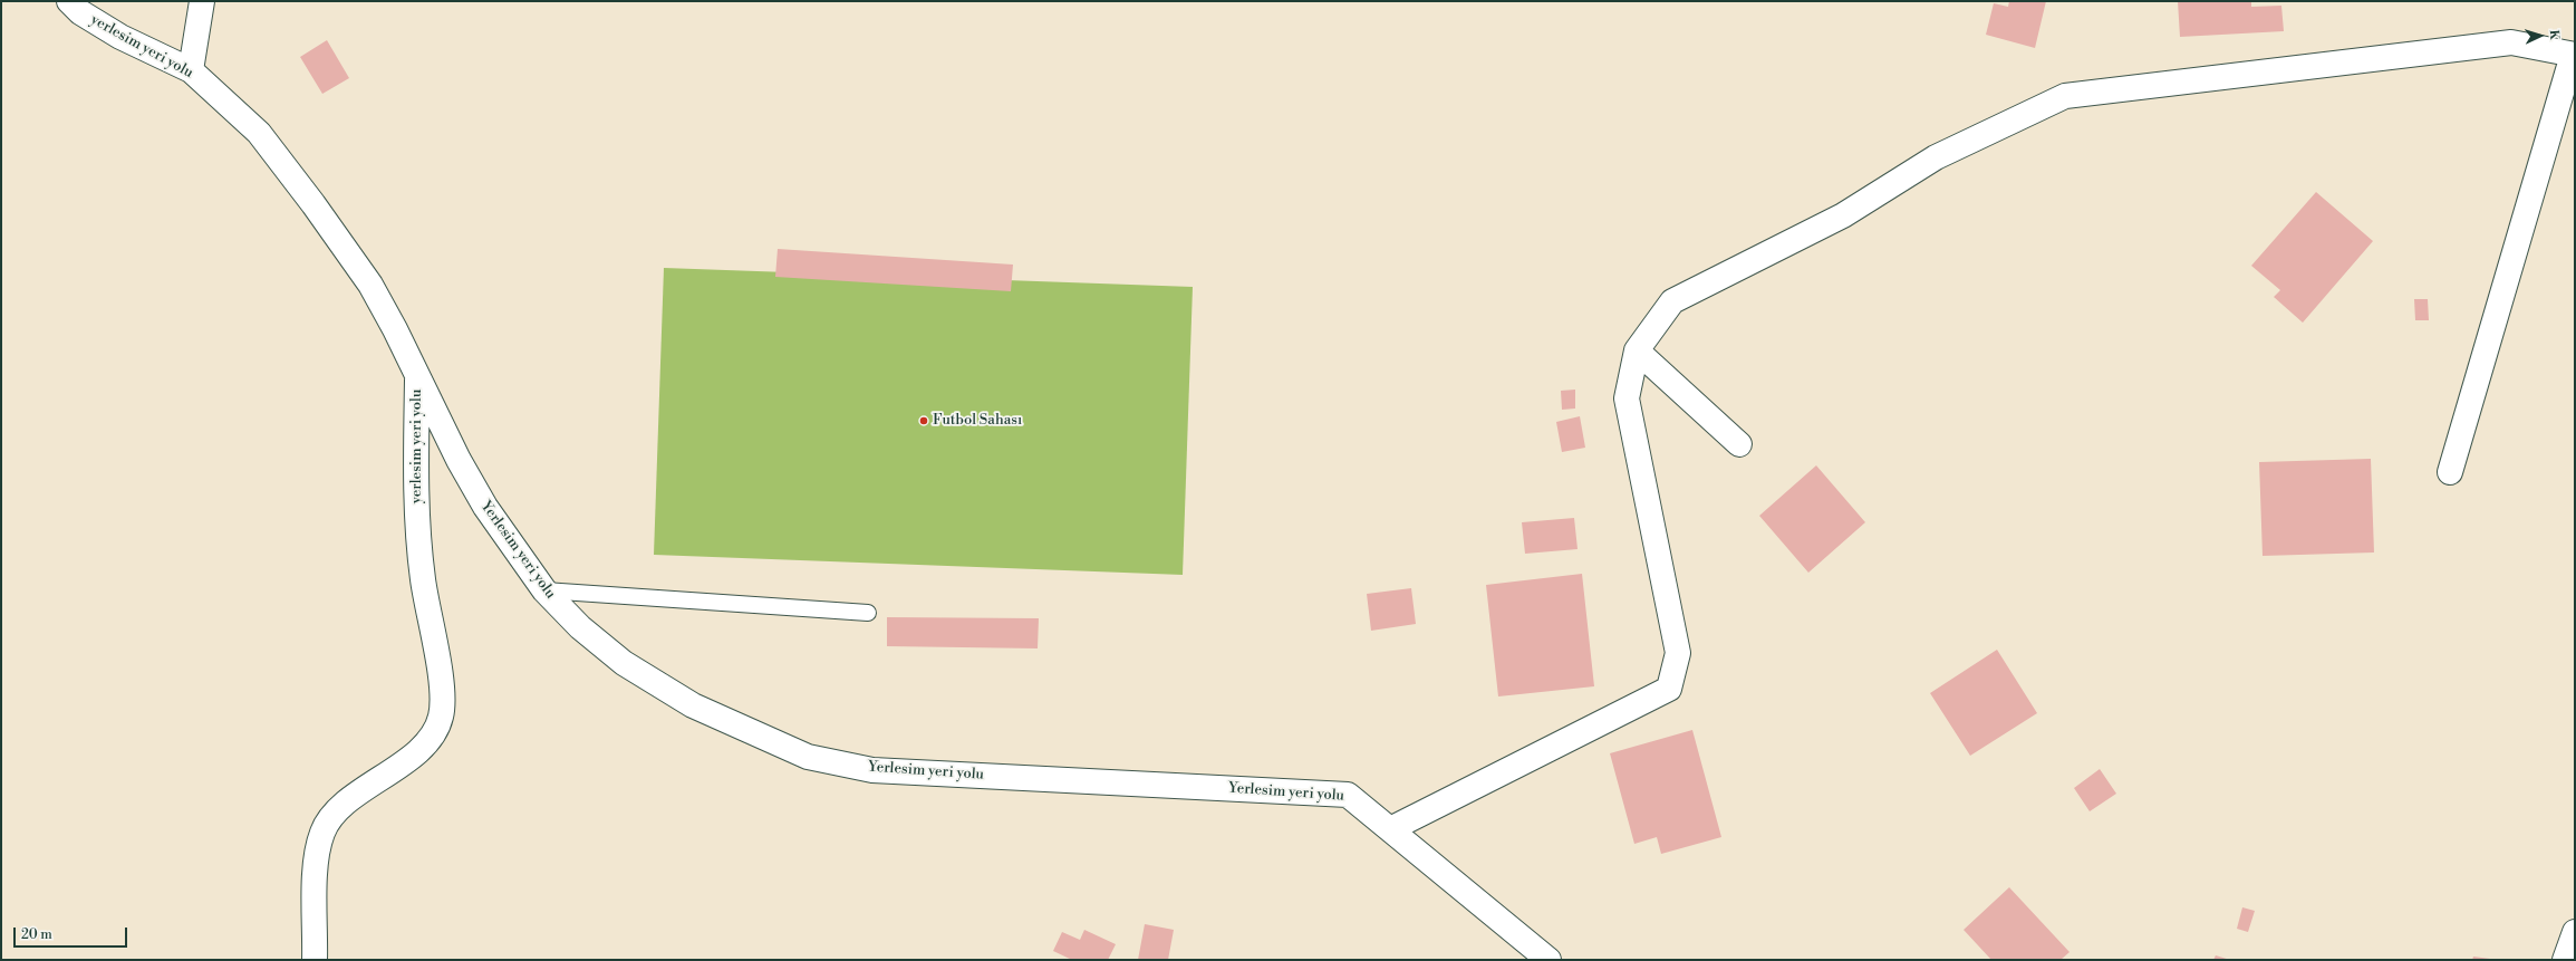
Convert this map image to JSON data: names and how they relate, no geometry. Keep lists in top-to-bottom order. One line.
{"streets":{"street":["yerlesim yeri yolu","Yerlesim yeri yolu"]},"crossings":[["yerlesim yeri yolu","Yerlesim yeri yolu"]],"places":["Futbol Sahası"],"scale_bar":"20 m","north":"right"}
